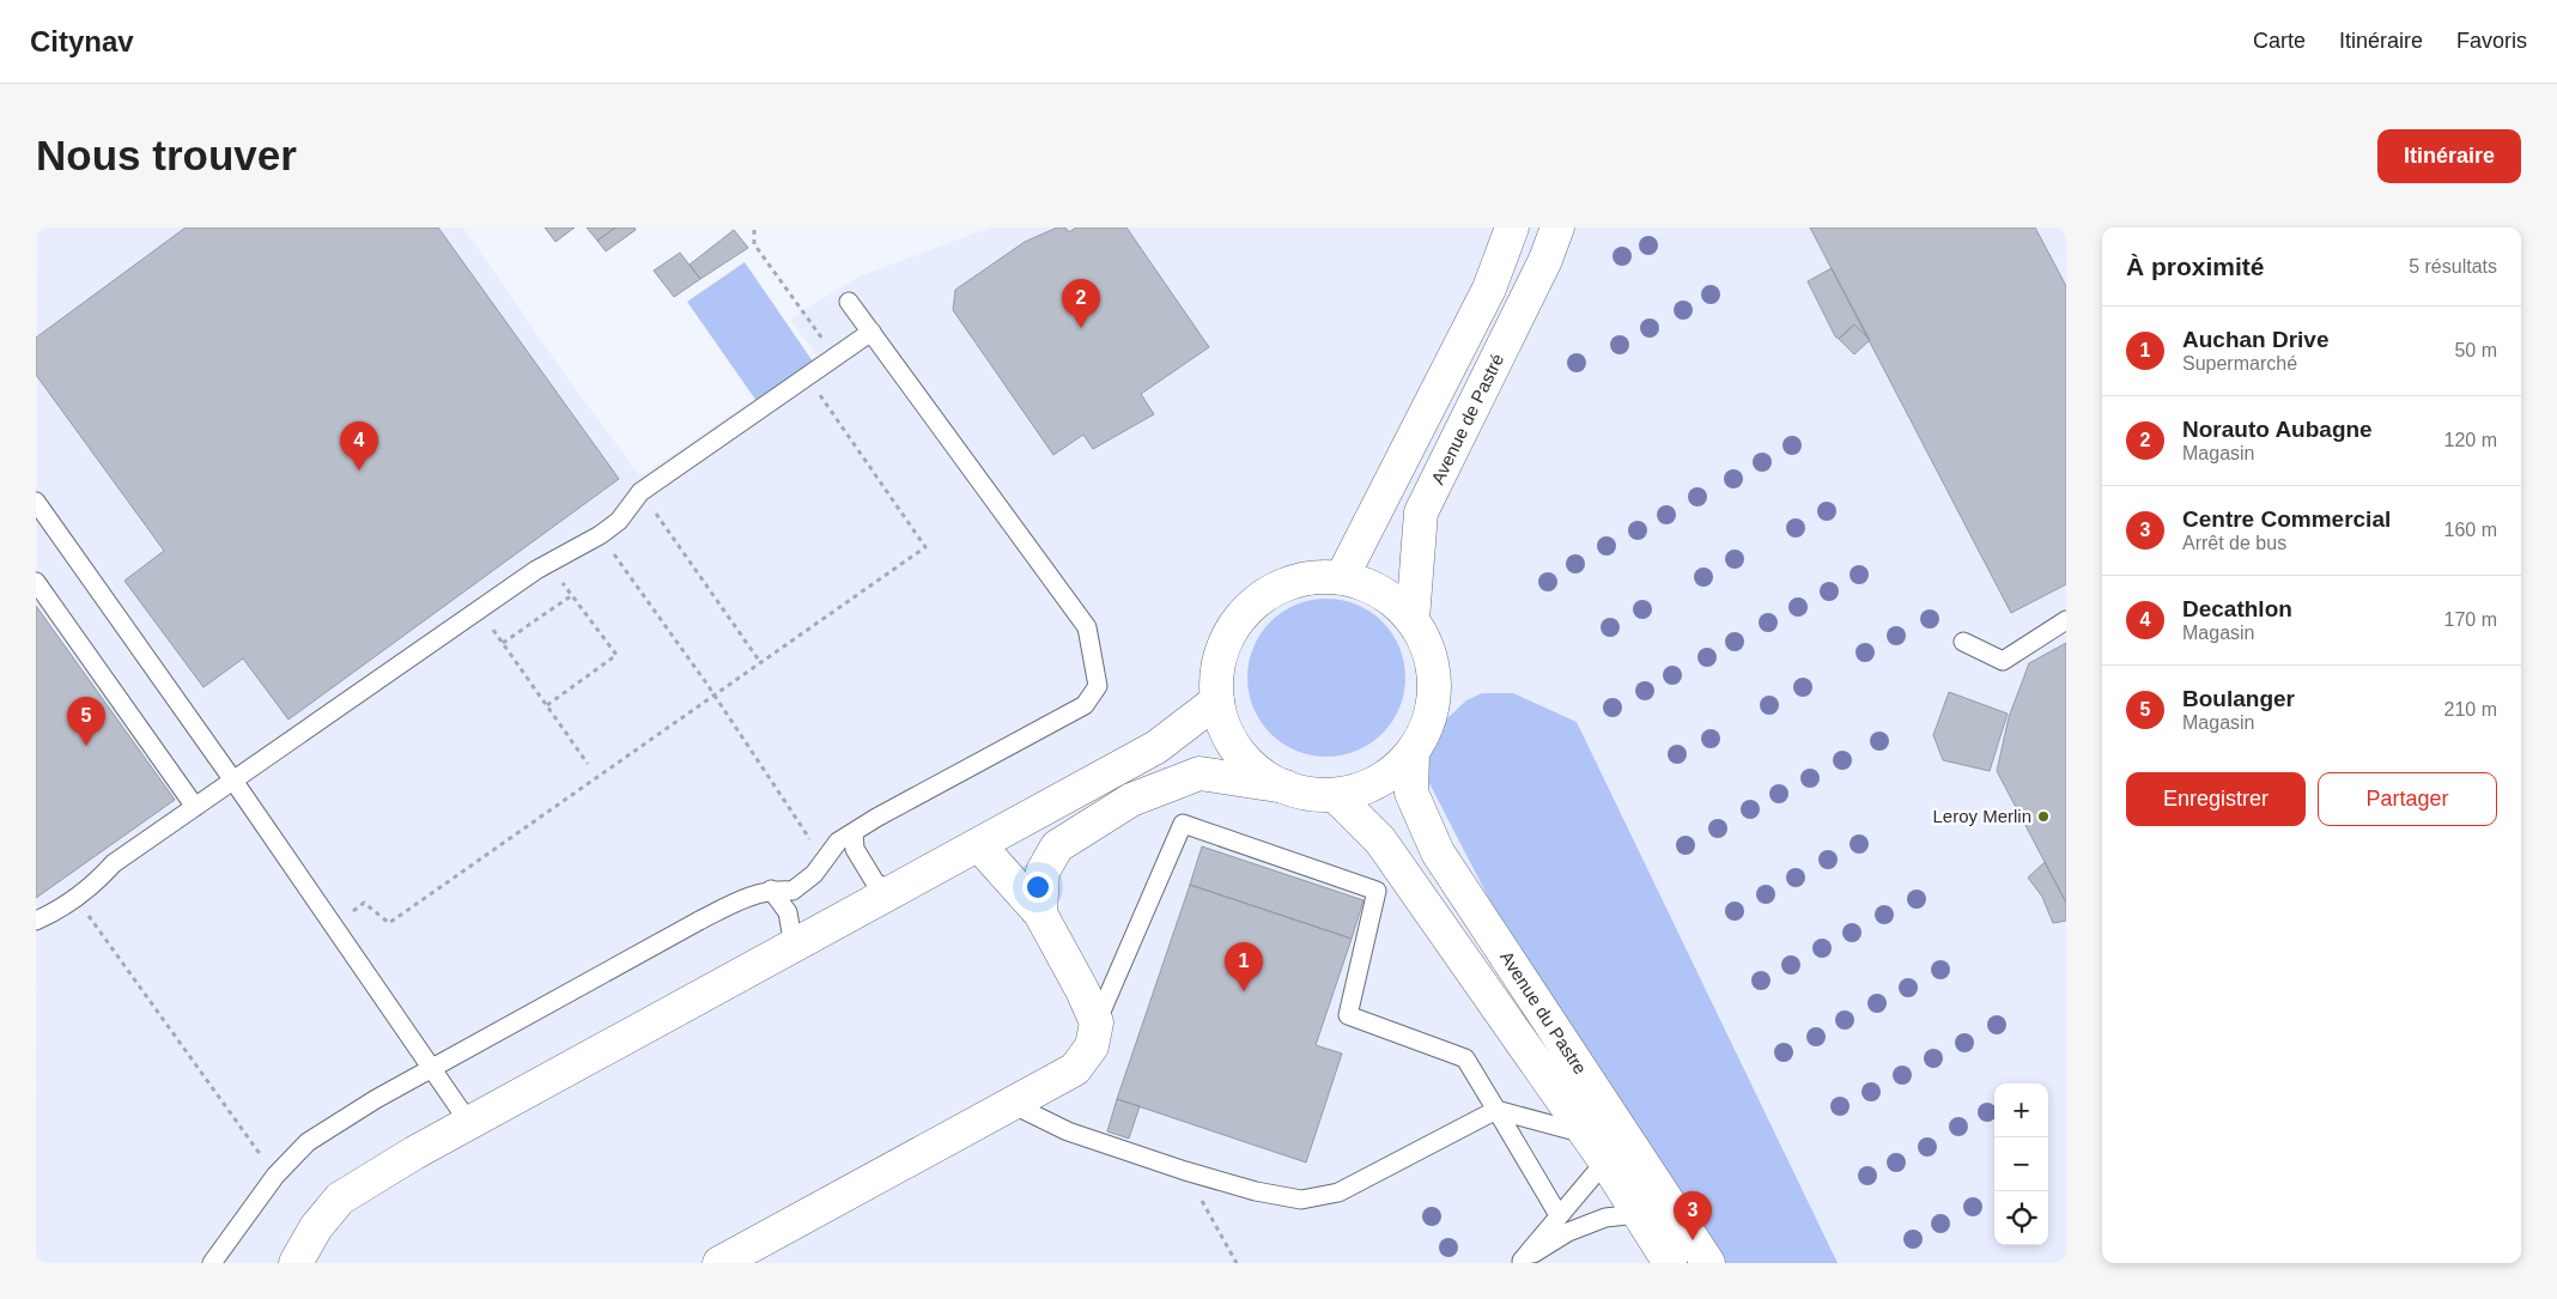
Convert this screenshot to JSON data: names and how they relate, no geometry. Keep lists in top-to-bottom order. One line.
{"streets":{"street":["Avenue de Pastré","Avenue du Pastre"]},"places":["Leroy Merlin"],"page":{"header":"Citynav","nav":["Carte","Itinéraire","Favoris"],"buttons":["Itinéraire",["Enregistrer","Partager"]],"title":"Nous trouver","heading":["À proximité","5 résultats"],"pins":["2","4","5","1","3"],"list":[{"mark":"1","name":"Auchan Drive","note":"Supermarché","value":"50 m"},{"mark":"2","name":"Norauto Aubagne","note":"Magasin","value":"120 m"},{"mark":"3","name":"Centre Commercial","note":"Arrêt de bus","value":"160 m"},{"mark":"4","name":"Decathlon","note":"Magasin","value":"170 m"},{"mark":"5","name":"Boulanger","note":"Magasin","value":"210 m"}],"map_buttons":["+","−"]}}
